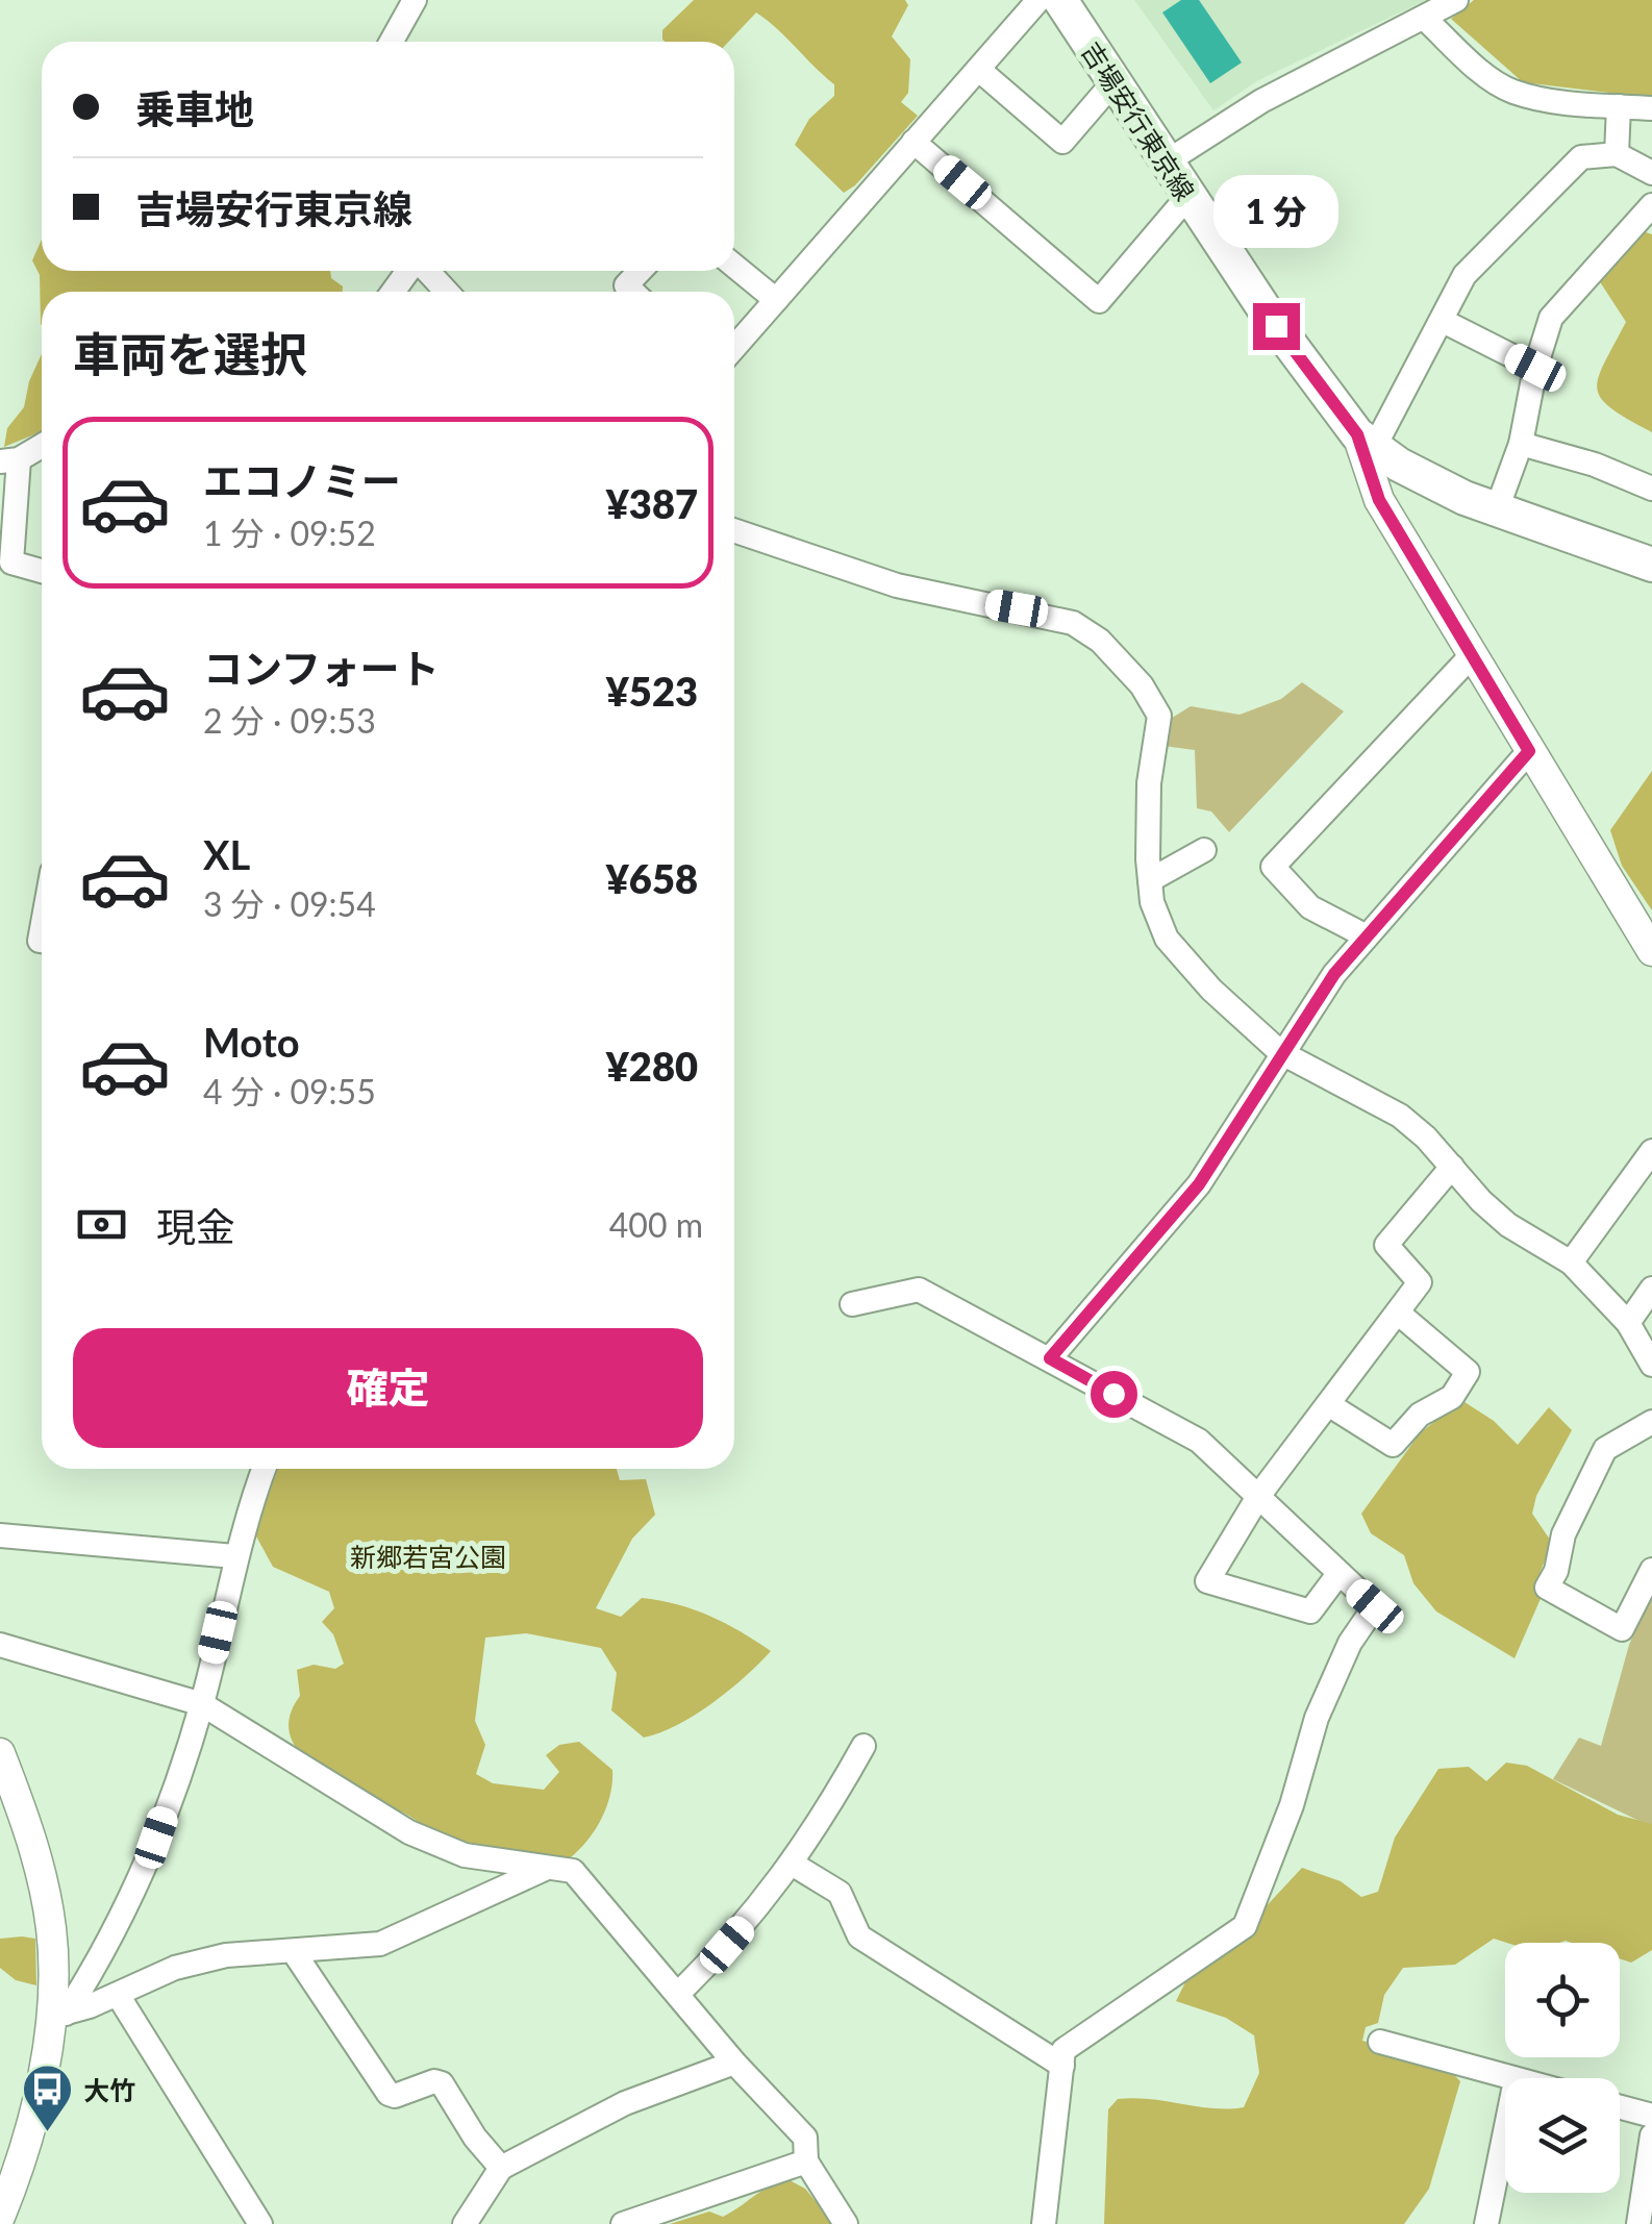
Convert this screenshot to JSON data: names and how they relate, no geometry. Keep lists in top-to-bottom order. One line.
{"streets":{"main road":["吉場安行東京線"]},"parks":["新郷若宮公園"],"places":{"bus stop":["大竹"]},"page":{"banner":["乗車地","吉場安行東京線"],"bubble":"1 分","heading":"車両を選択","list":[{"name":"エコノミー","note":"1 分 · 09:52","value":"¥387"},{"name":"コンフォート","note":"2 分 · 09:53","value":"¥523"},{"name":"XL","note":"3 分 · 09:54","value":"¥658"},{"name":"Moto","note":"4 分 · 09:55","value":"¥280"}],"pay":["現金","400 m"],"buttons":"確定"}}
